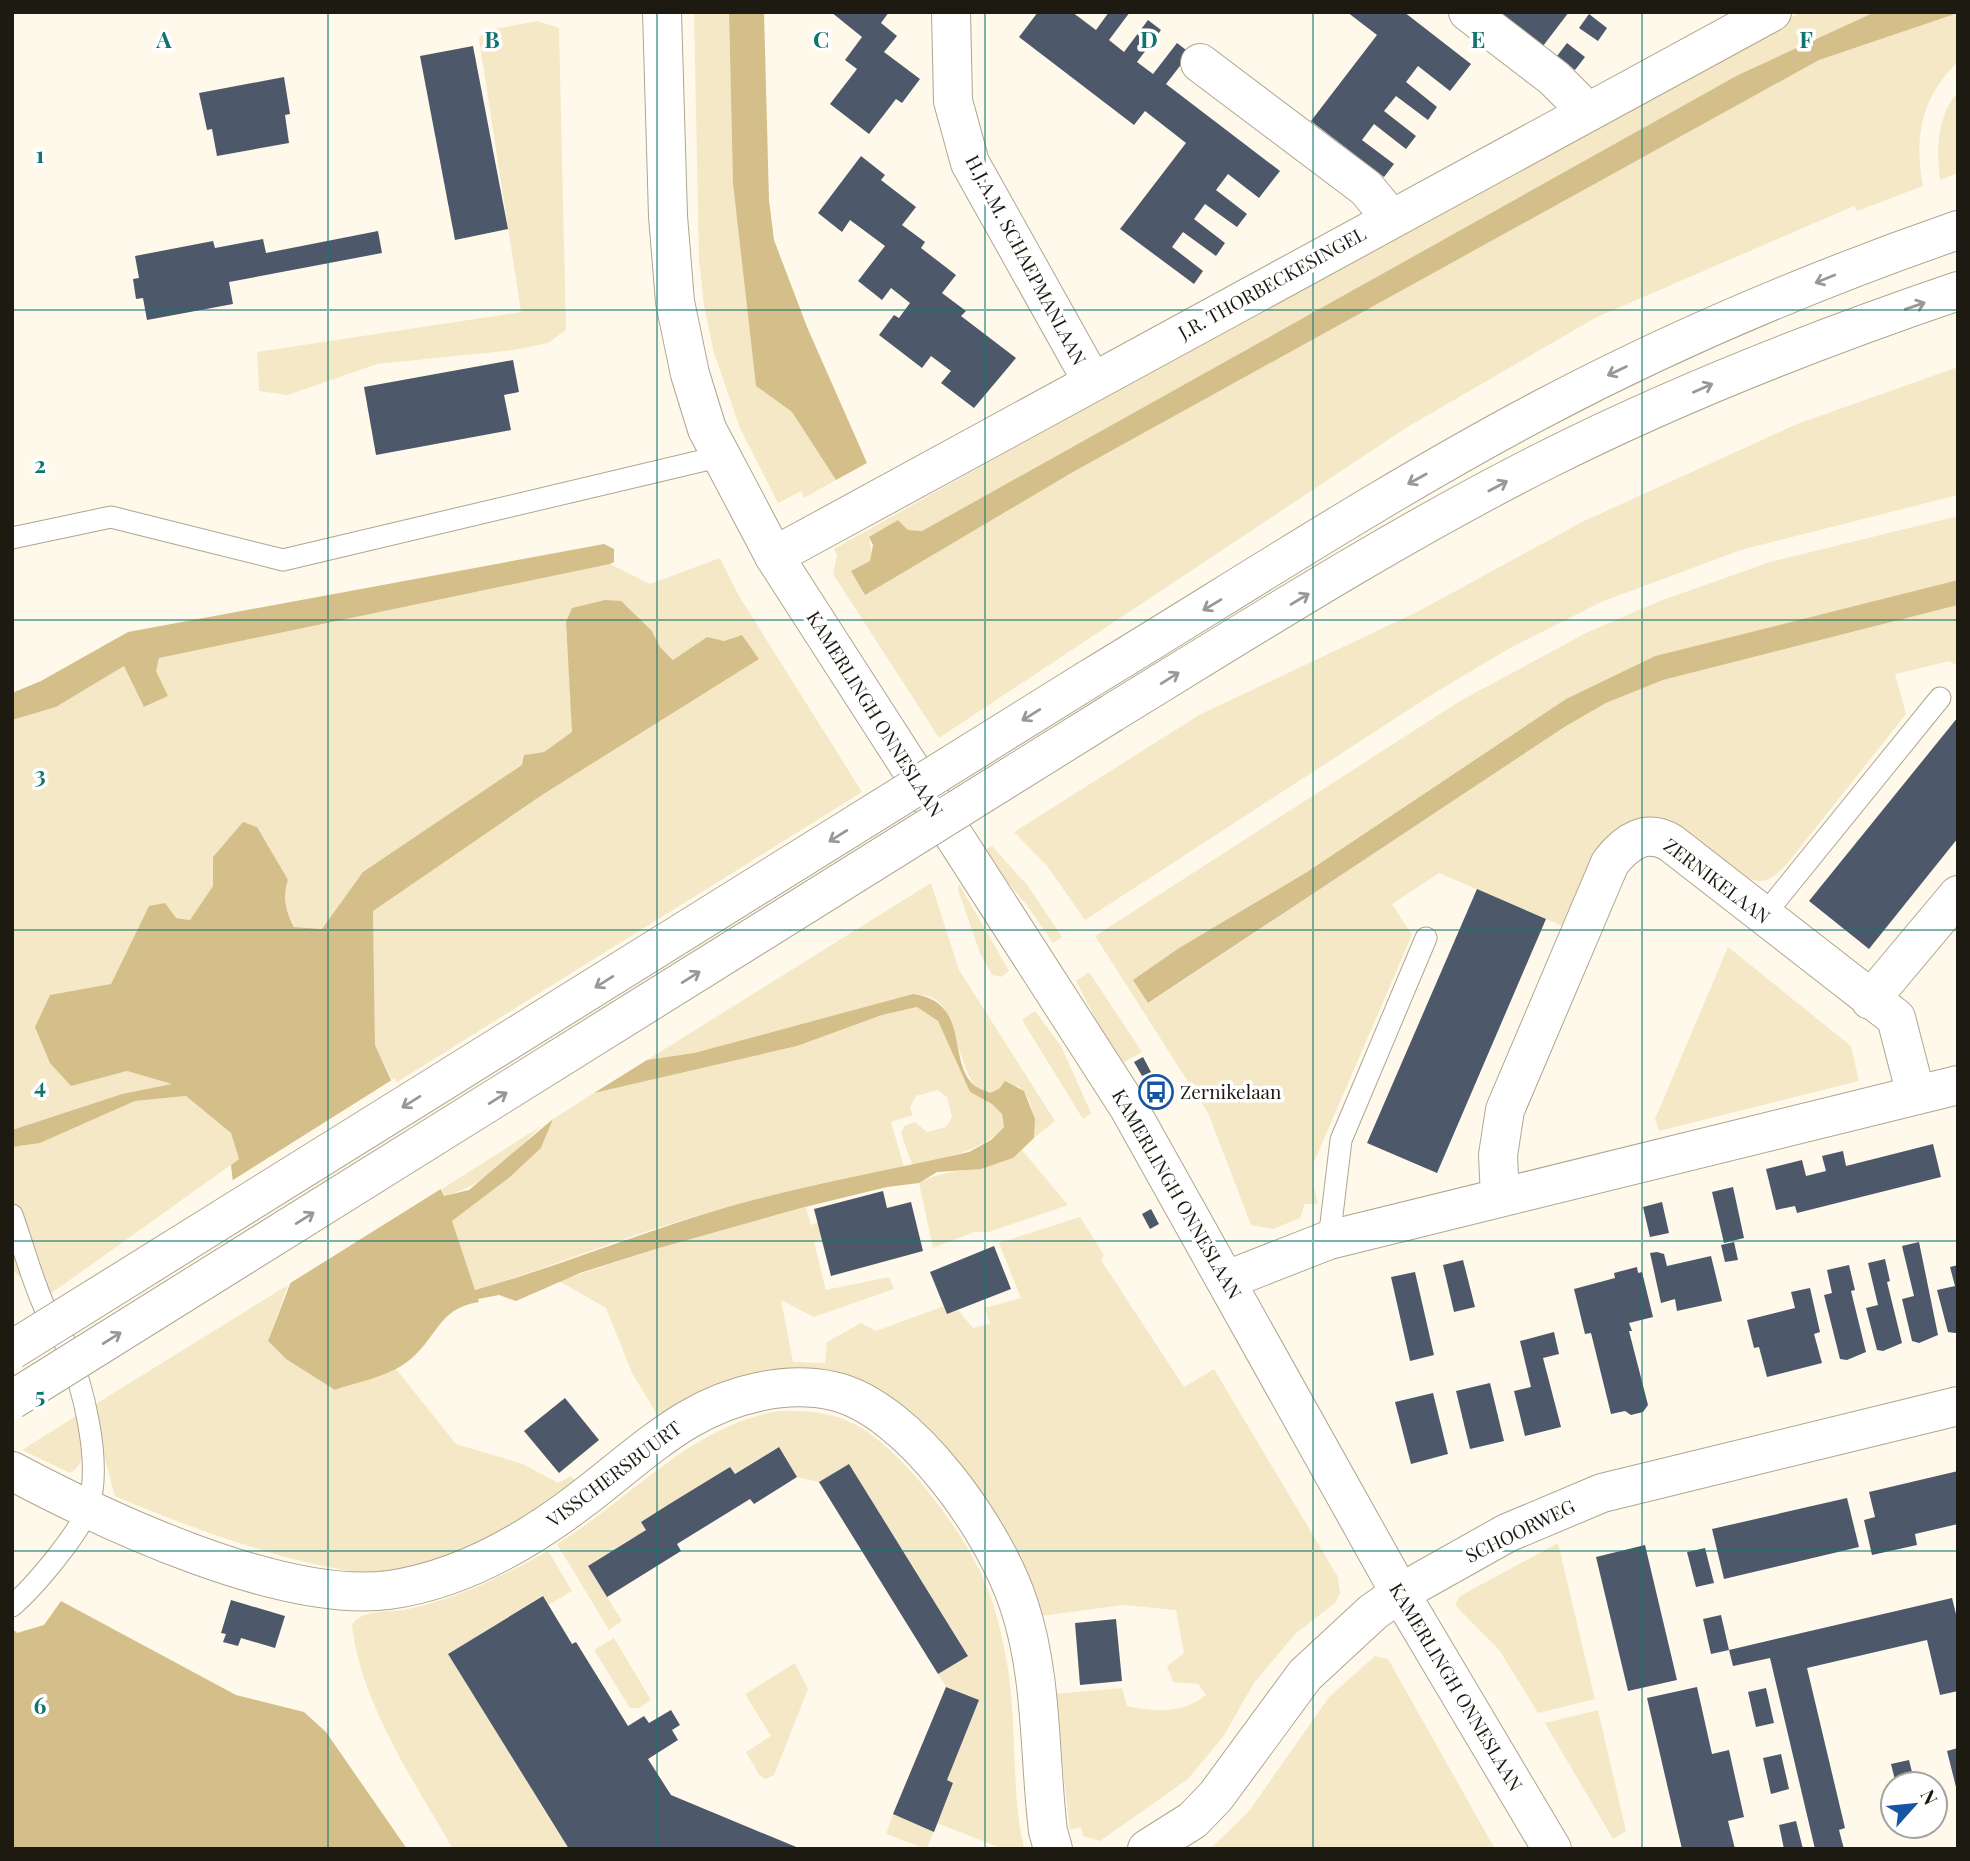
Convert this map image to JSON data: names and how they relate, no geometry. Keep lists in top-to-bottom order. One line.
{"streets":{"street":["H.J.A.M. SCHAEPMANLAAN","J.R. THORBECKESINGEL","KAMERLINGH ONNESLAAN","ZERNIKELAAN","VISSCHERSBUURT","SCHOORWEG"]},"crossings":[["H.J.A.M. SCHAEPMANLAAN","J.R. THORBECKESINGEL"],["J.R. THORBECKESINGEL","KAMERLINGH ONNESLAAN"],["KAMERLINGH ONNESLAAN","SCHOORWEG"]],"places":{"bus stop":["Zernikelaan"]},"north":"top right","grid":{"columns":["A","B","C","D","E","F"],"rows":["1","2","3","4","5","6"]}}
